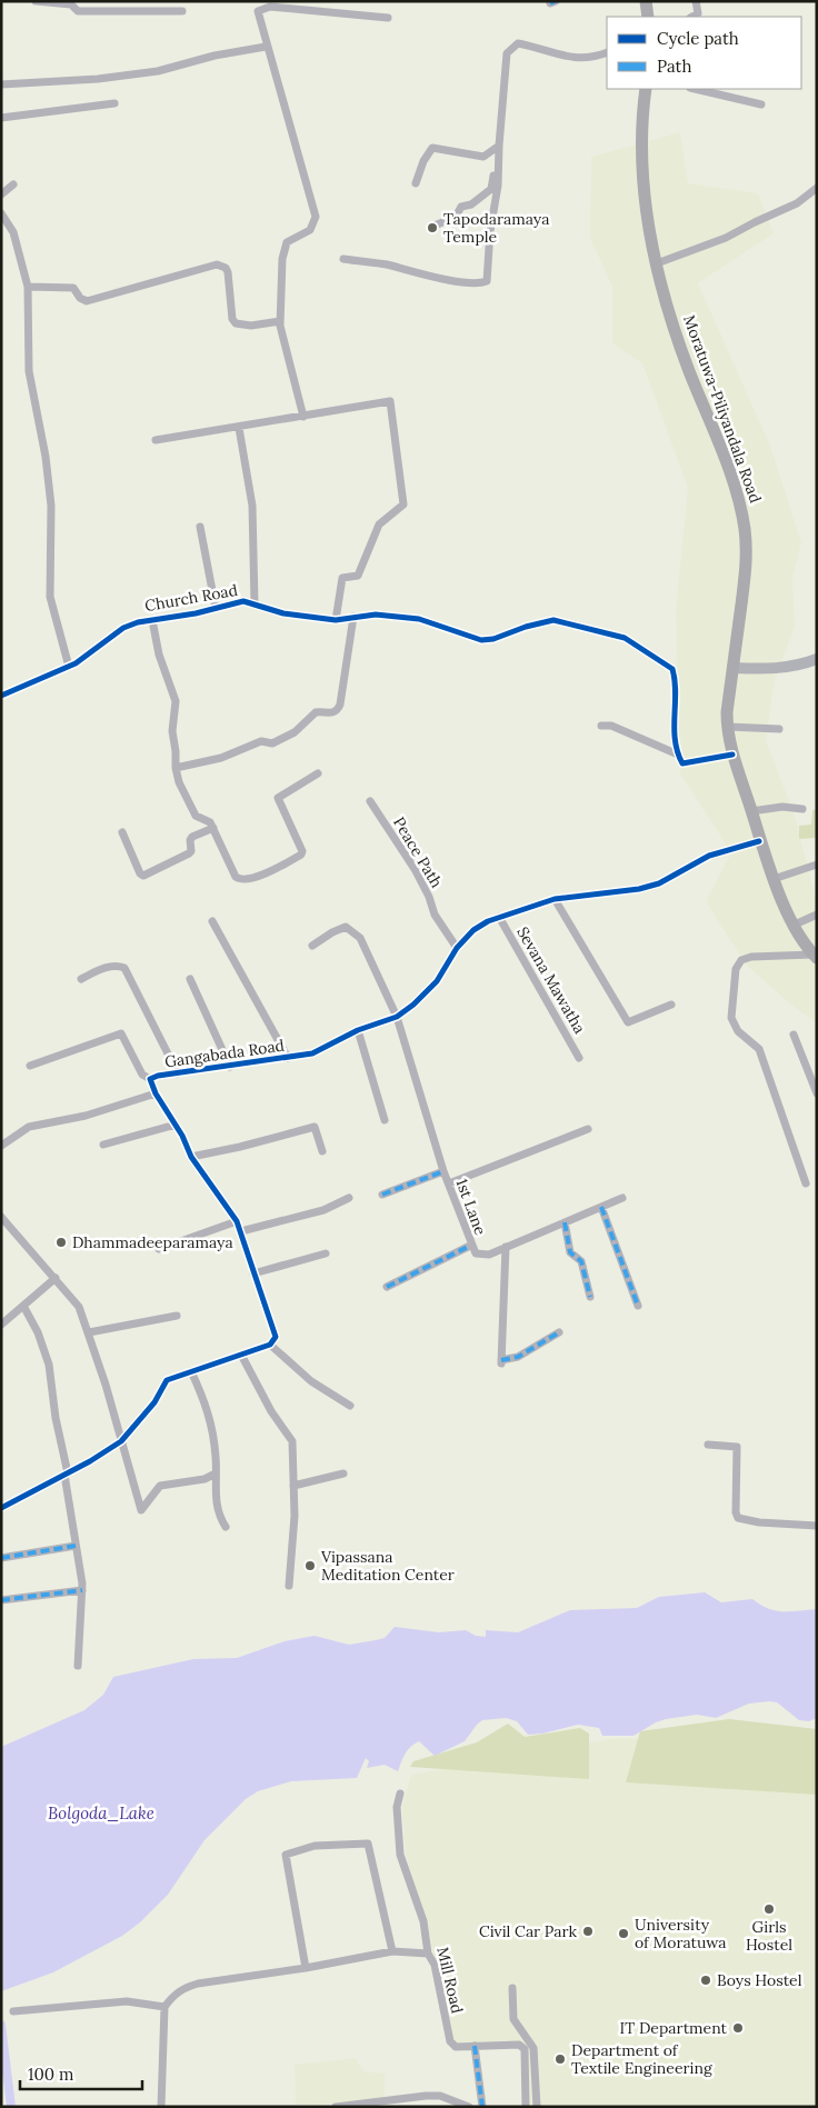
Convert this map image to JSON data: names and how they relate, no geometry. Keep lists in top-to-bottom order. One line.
{"streets":{"main road":["Moratuwa-Piliyandala Road"],"street":["Church Road","Peace Path","Sevana Mawatha","Gangabada Road","1st Lane","Mill Road"]},"crossings":[["Moratuwa-Piliyandala Road","Gangabada Road"],["Peace Path","Gangabada Road"],["Sevana Mawatha","Gangabada Road"],["Gangabada Road","1st Lane"]],"water":["Bolgoda_Lake"],"places":["Tapodaramaya Temple","Dhammadeeparamaya","Vipassana Meditation Center","Girls Hostel","Civil Car Park","University of Moratuwa","Boys Hostel","IT Department","Department of Textile Engineering"],"legend":["Cycle path","Path"],"scale_bar":"100 m"}
